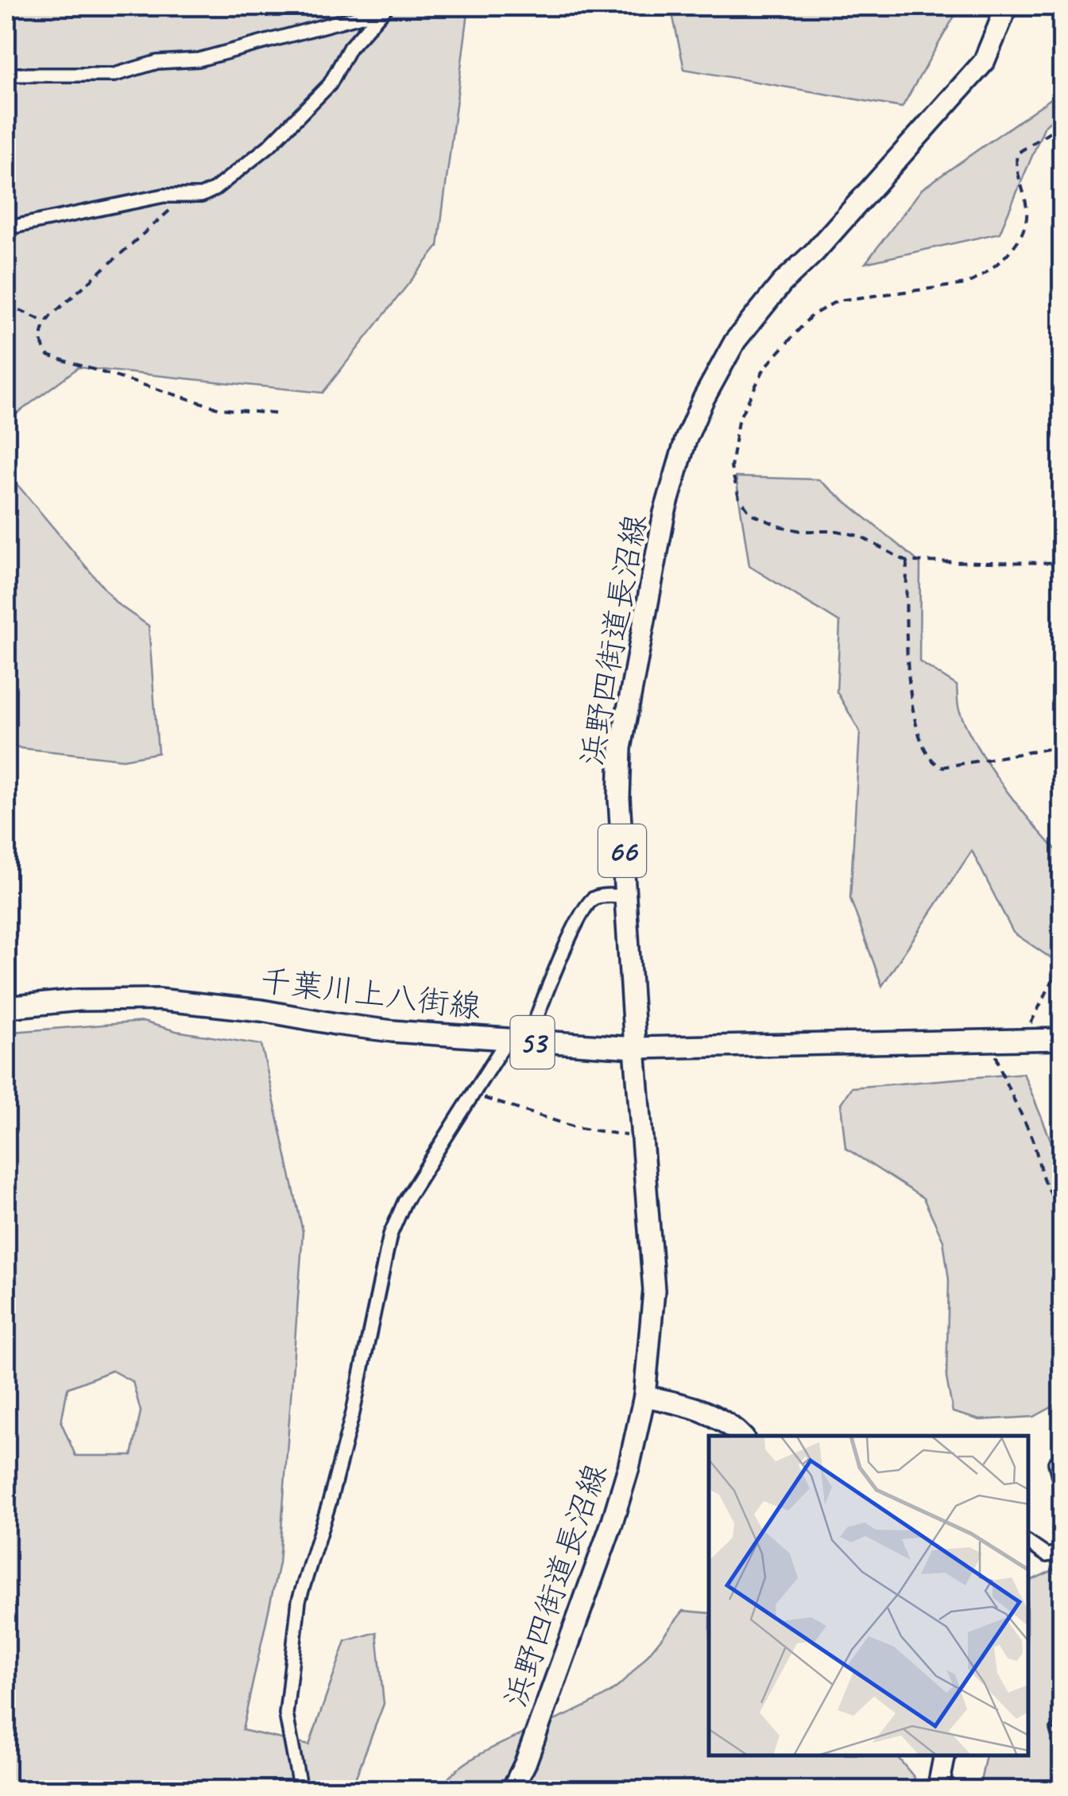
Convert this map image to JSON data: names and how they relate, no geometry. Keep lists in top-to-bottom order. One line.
{"streets":{"main road":["浜野四街道長沼線","66","千葉川上八街線","53"]},"crossings":[["浜野四街道長沼線","千葉川上八街線"]]}
